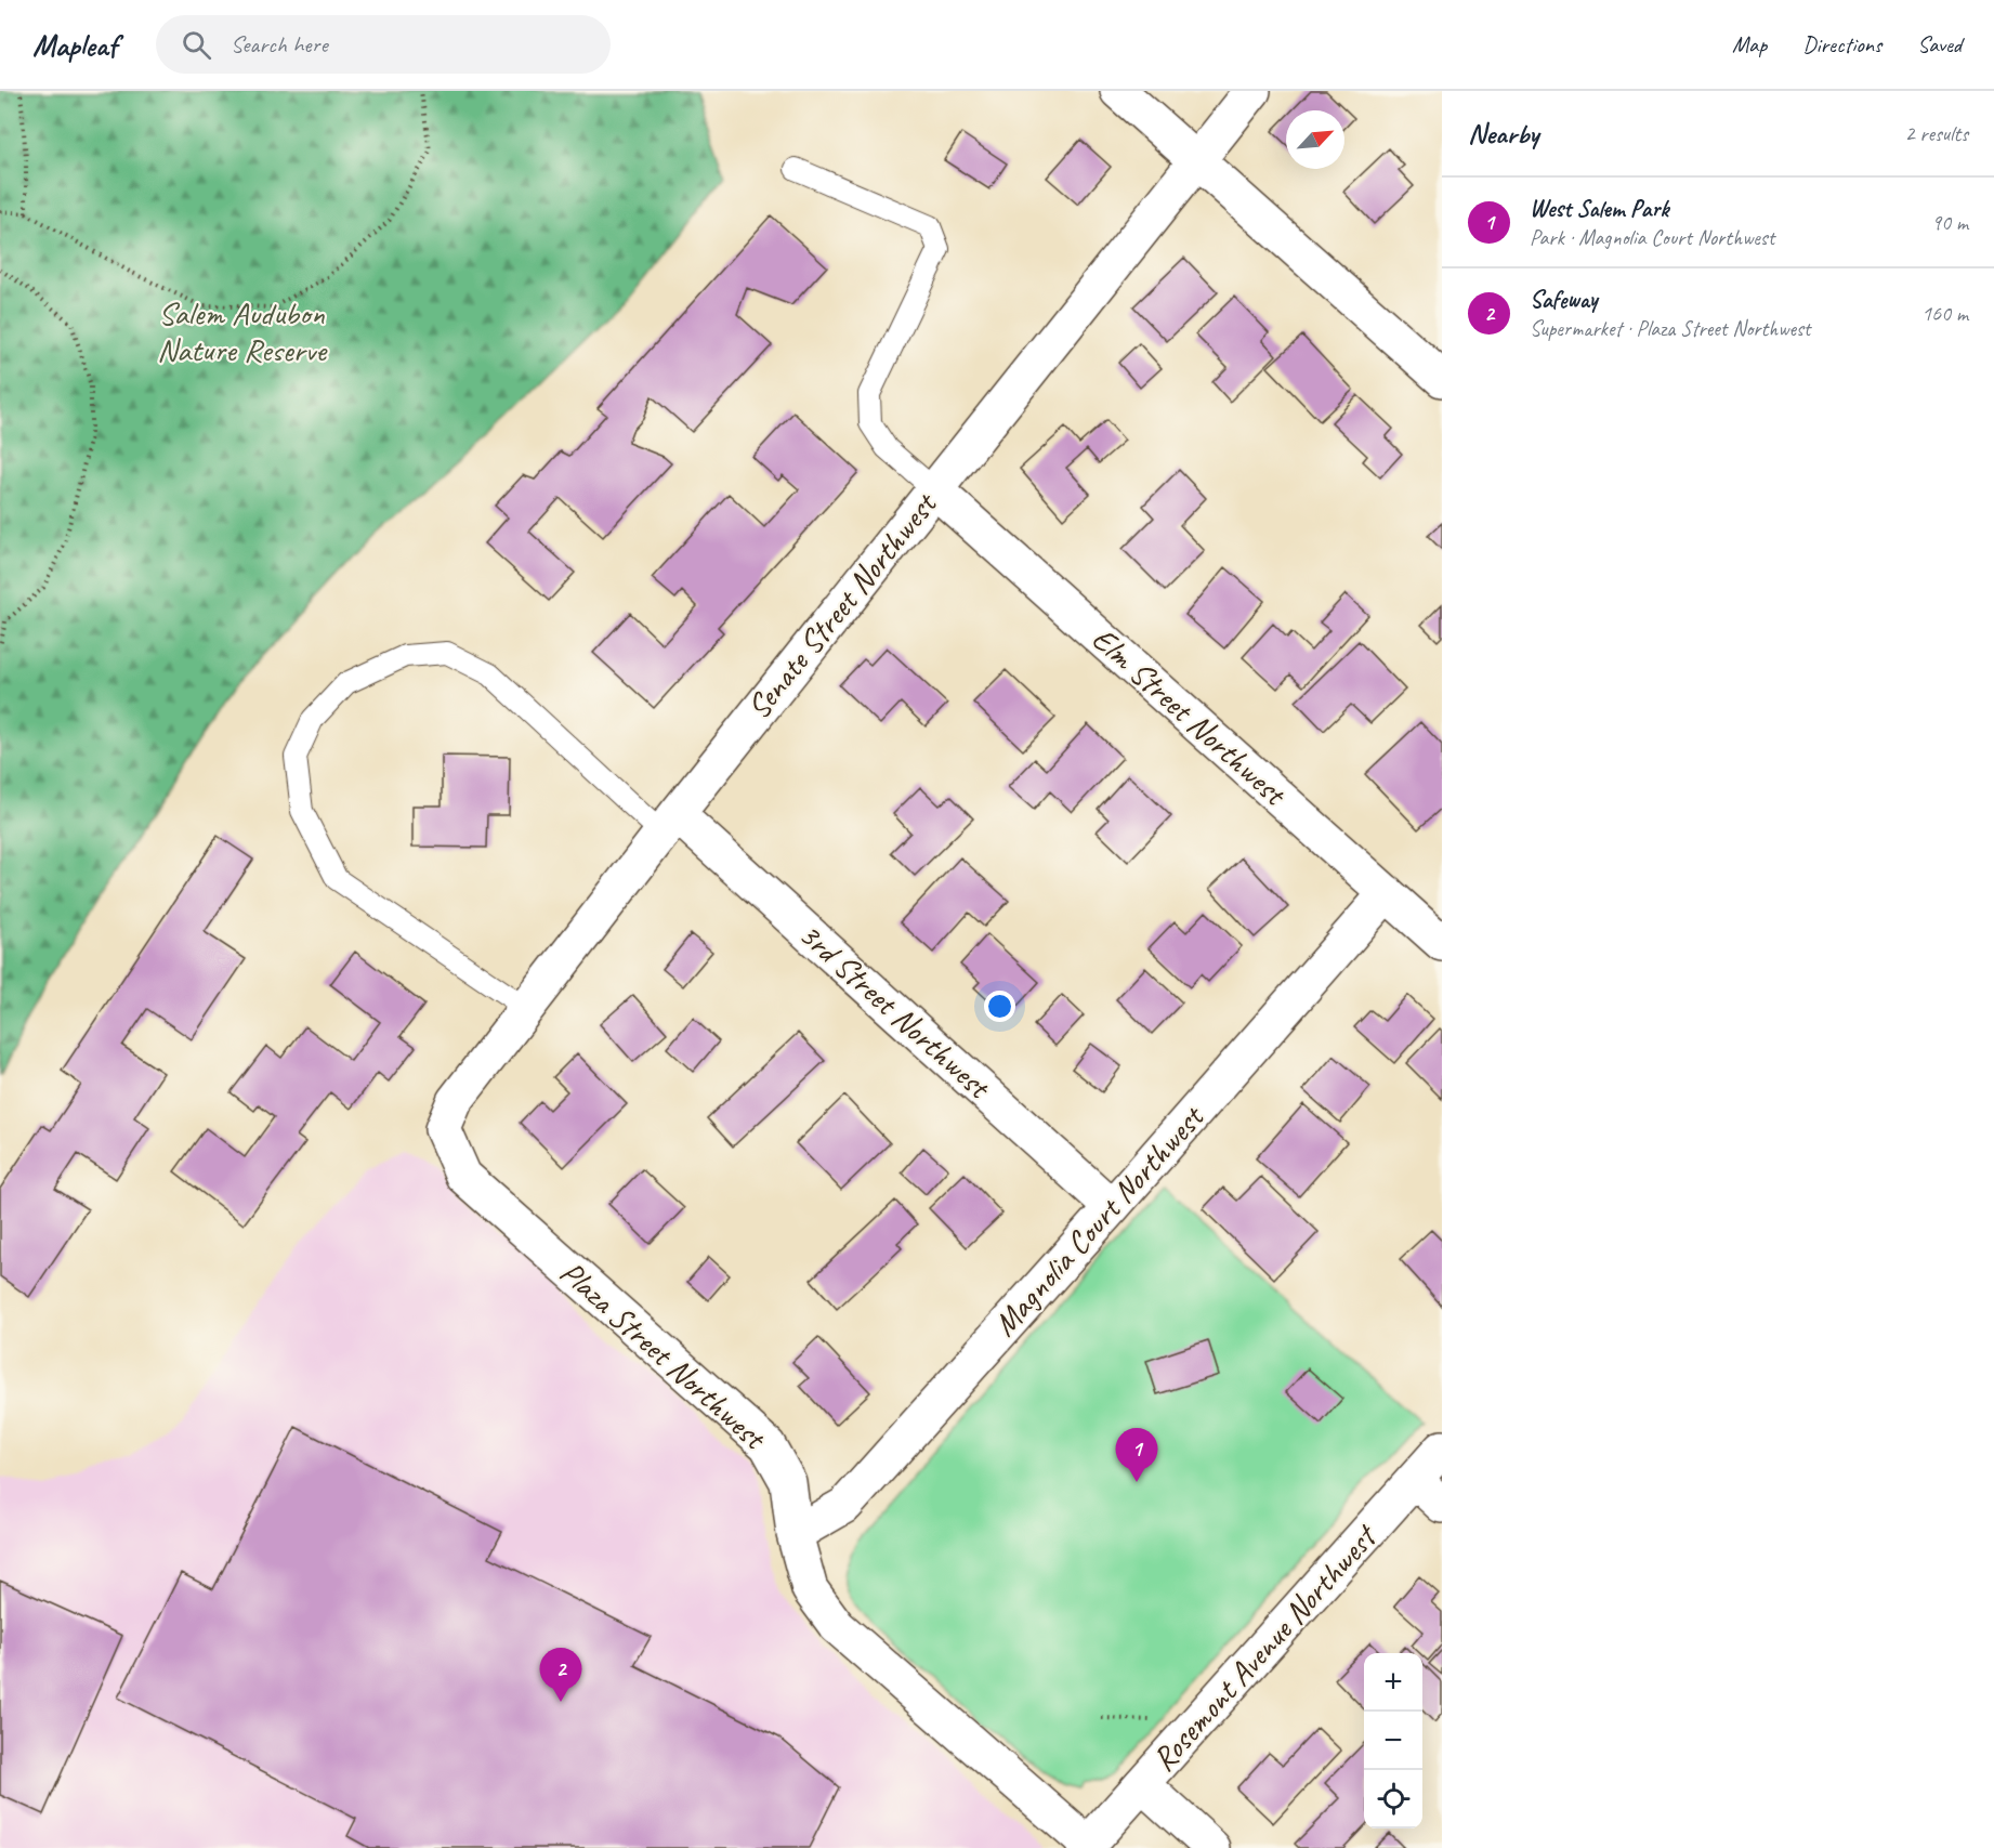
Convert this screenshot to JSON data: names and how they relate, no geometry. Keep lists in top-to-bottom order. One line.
{"streets":{"street":["Senate Street Northwest","Elm Street Northwest","3rd Street Northwest","Magnolia Court Northwest","Plaza Street Northwest","Rosemont Avenue Northwest"]},"crossings":[["Senate Street Northwest","Elm Street Northwest"],["Senate Street Northwest","3rd Street Northwest"],["Senate Street Northwest","Plaza Street Northwest"],["Elm Street Northwest","Magnolia Court Northwest"],["3rd Street Northwest","Magnolia Court Northwest"],["Magnolia Court Northwest","Plaza Street Northwest"],["Plaza Street Northwest","Rosemont Avenue Northwest"]],"parks":["Salem Audubon Nature Reserve"],"north":"top right","page":{"header":"Mapleaf","search":"Search here","nav":["Map","Directions","Saved"],"heading":["Nearby","2 results"],"list":[{"mark":"1","name":"West Salem Park","note":"Park · Magnolia Court Northwest","value":"90 m"},{"mark":"2","name":"Safeway","note":"Supermarket · Plaza Street Northwest","value":"160 m"}],"pins":["1","2"],"map_buttons":["+","−"]}}
